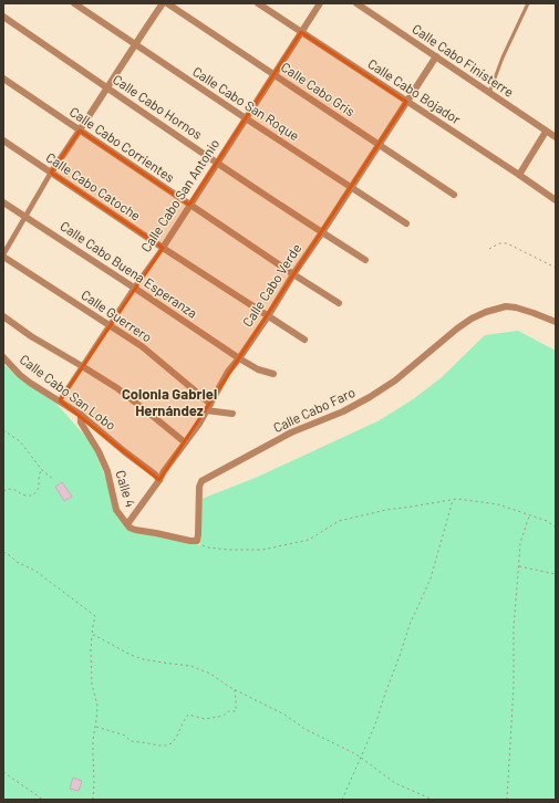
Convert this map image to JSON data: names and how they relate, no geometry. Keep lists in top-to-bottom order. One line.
{"streets":{"street":["Calle Cabo Finisterre","Calle Cabo Gris","Calle Cabo Bojador","Calle Cabo San Roque","Calle Cabo Hornos","Calle Cabo Corrientes","Calle Cabo Catoche","Calle Cabo San Antonio","Calle Cabo Buena Esperanza","Calle Cabo Verde","Calle Guerrero","Calle Cabo San Lobo","Calle Cabo Faro","Calle 4"]},"crossings":[["Calle Cabo Finisterre","Calle Cabo Verde"],["Calle Cabo Gris","Calle Cabo San Antonio"],["Calle Cabo Gris","Calle Cabo Verde"],["Calle Cabo Bojador","Calle Cabo San Antonio"],["Calle Cabo Bojador","Calle Cabo Verde"],["Calle Cabo San Roque","Calle Cabo San Antonio"],["Calle Cabo San Roque","Calle Cabo Verde"],["Calle Cabo Hornos","Calle Cabo San Antonio"],["Calle Cabo Hornos","Calle Cabo Verde"],["Calle Cabo Corrientes","Calle Cabo San Antonio"],["Calle Cabo Corrientes","Calle Cabo Verde"],["Calle Cabo Catoche","Calle Cabo San Antonio"],["Calle Cabo Catoche","Calle Cabo Verde"],["Calle Cabo San Antonio","Calle Cabo Buena Esperanza"],["Calle Cabo San Antonio","Calle Guerrero"],["Calle Cabo San Antonio","Calle Cabo San Lobo"],["Calle Cabo Buena Esperanza","Calle Cabo Verde"],["Calle Cabo Verde","Calle Guerrero"],["Calle Cabo Verde","Calle Cabo San Lobo"],["Calle Cabo Verde","Calle 4"],["Calle Cabo San Lobo","Calle 4"],["Calle Cabo Faro","Calle 4"]],"districts":["Colonia Gabriel Hernández"]}
